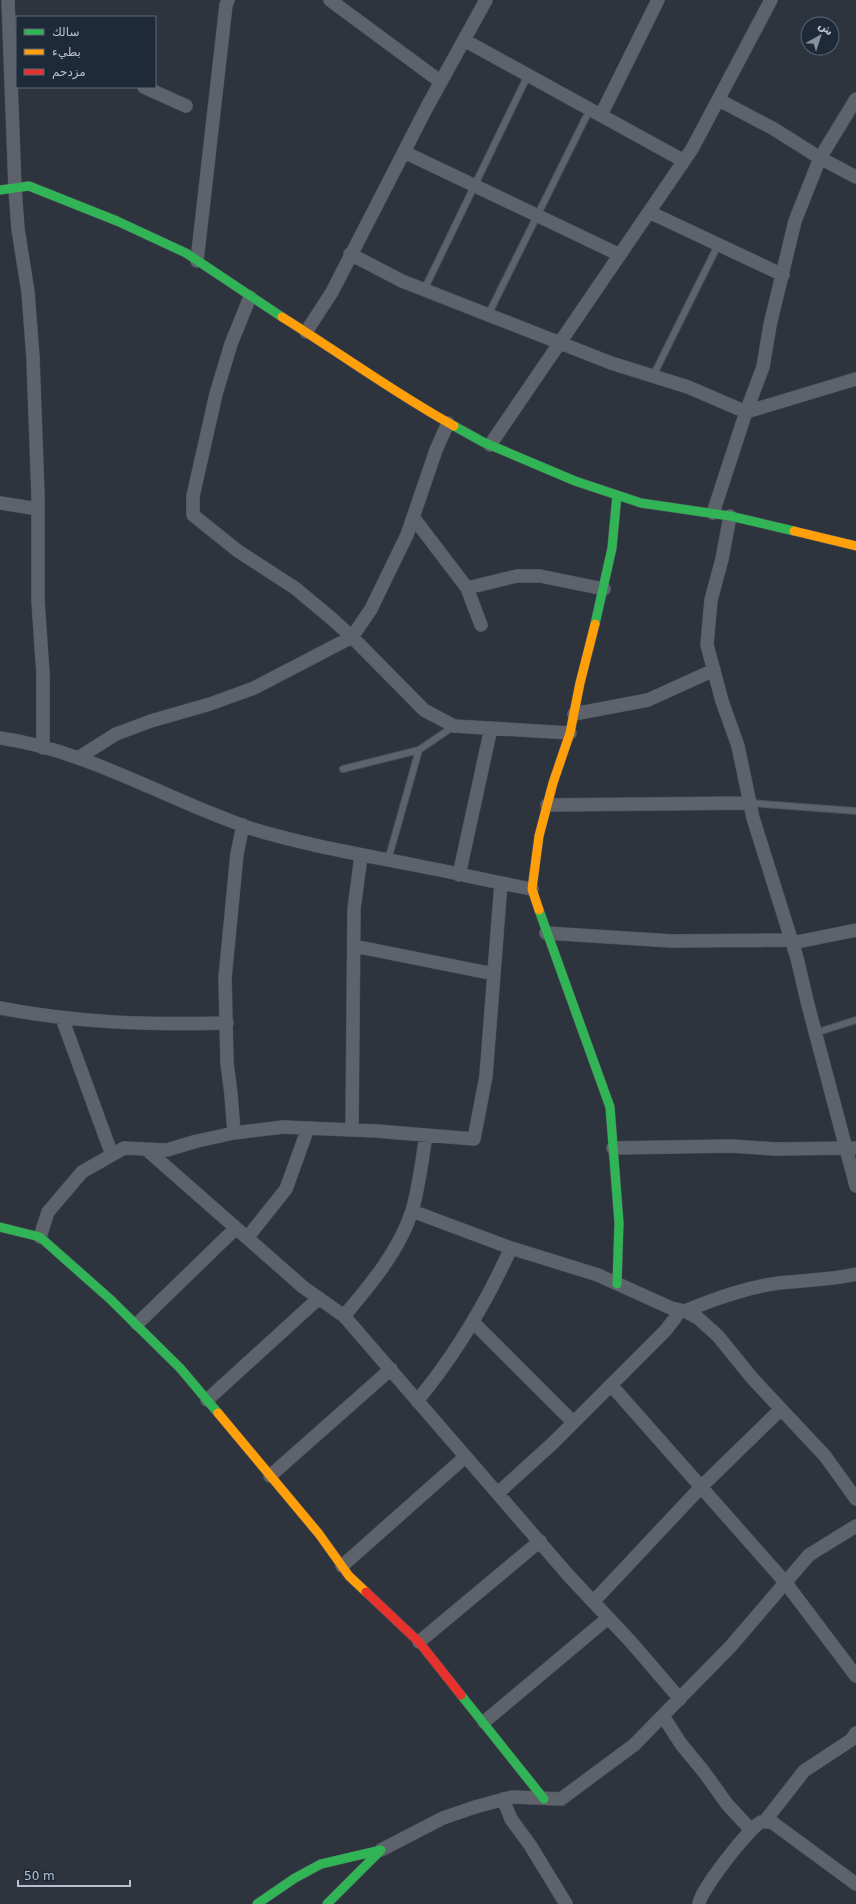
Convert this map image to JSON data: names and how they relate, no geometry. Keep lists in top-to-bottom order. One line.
{"legend":["سالك","بطيء","مزدحم"],"scale_bar":"50 m","north":"top right"}
